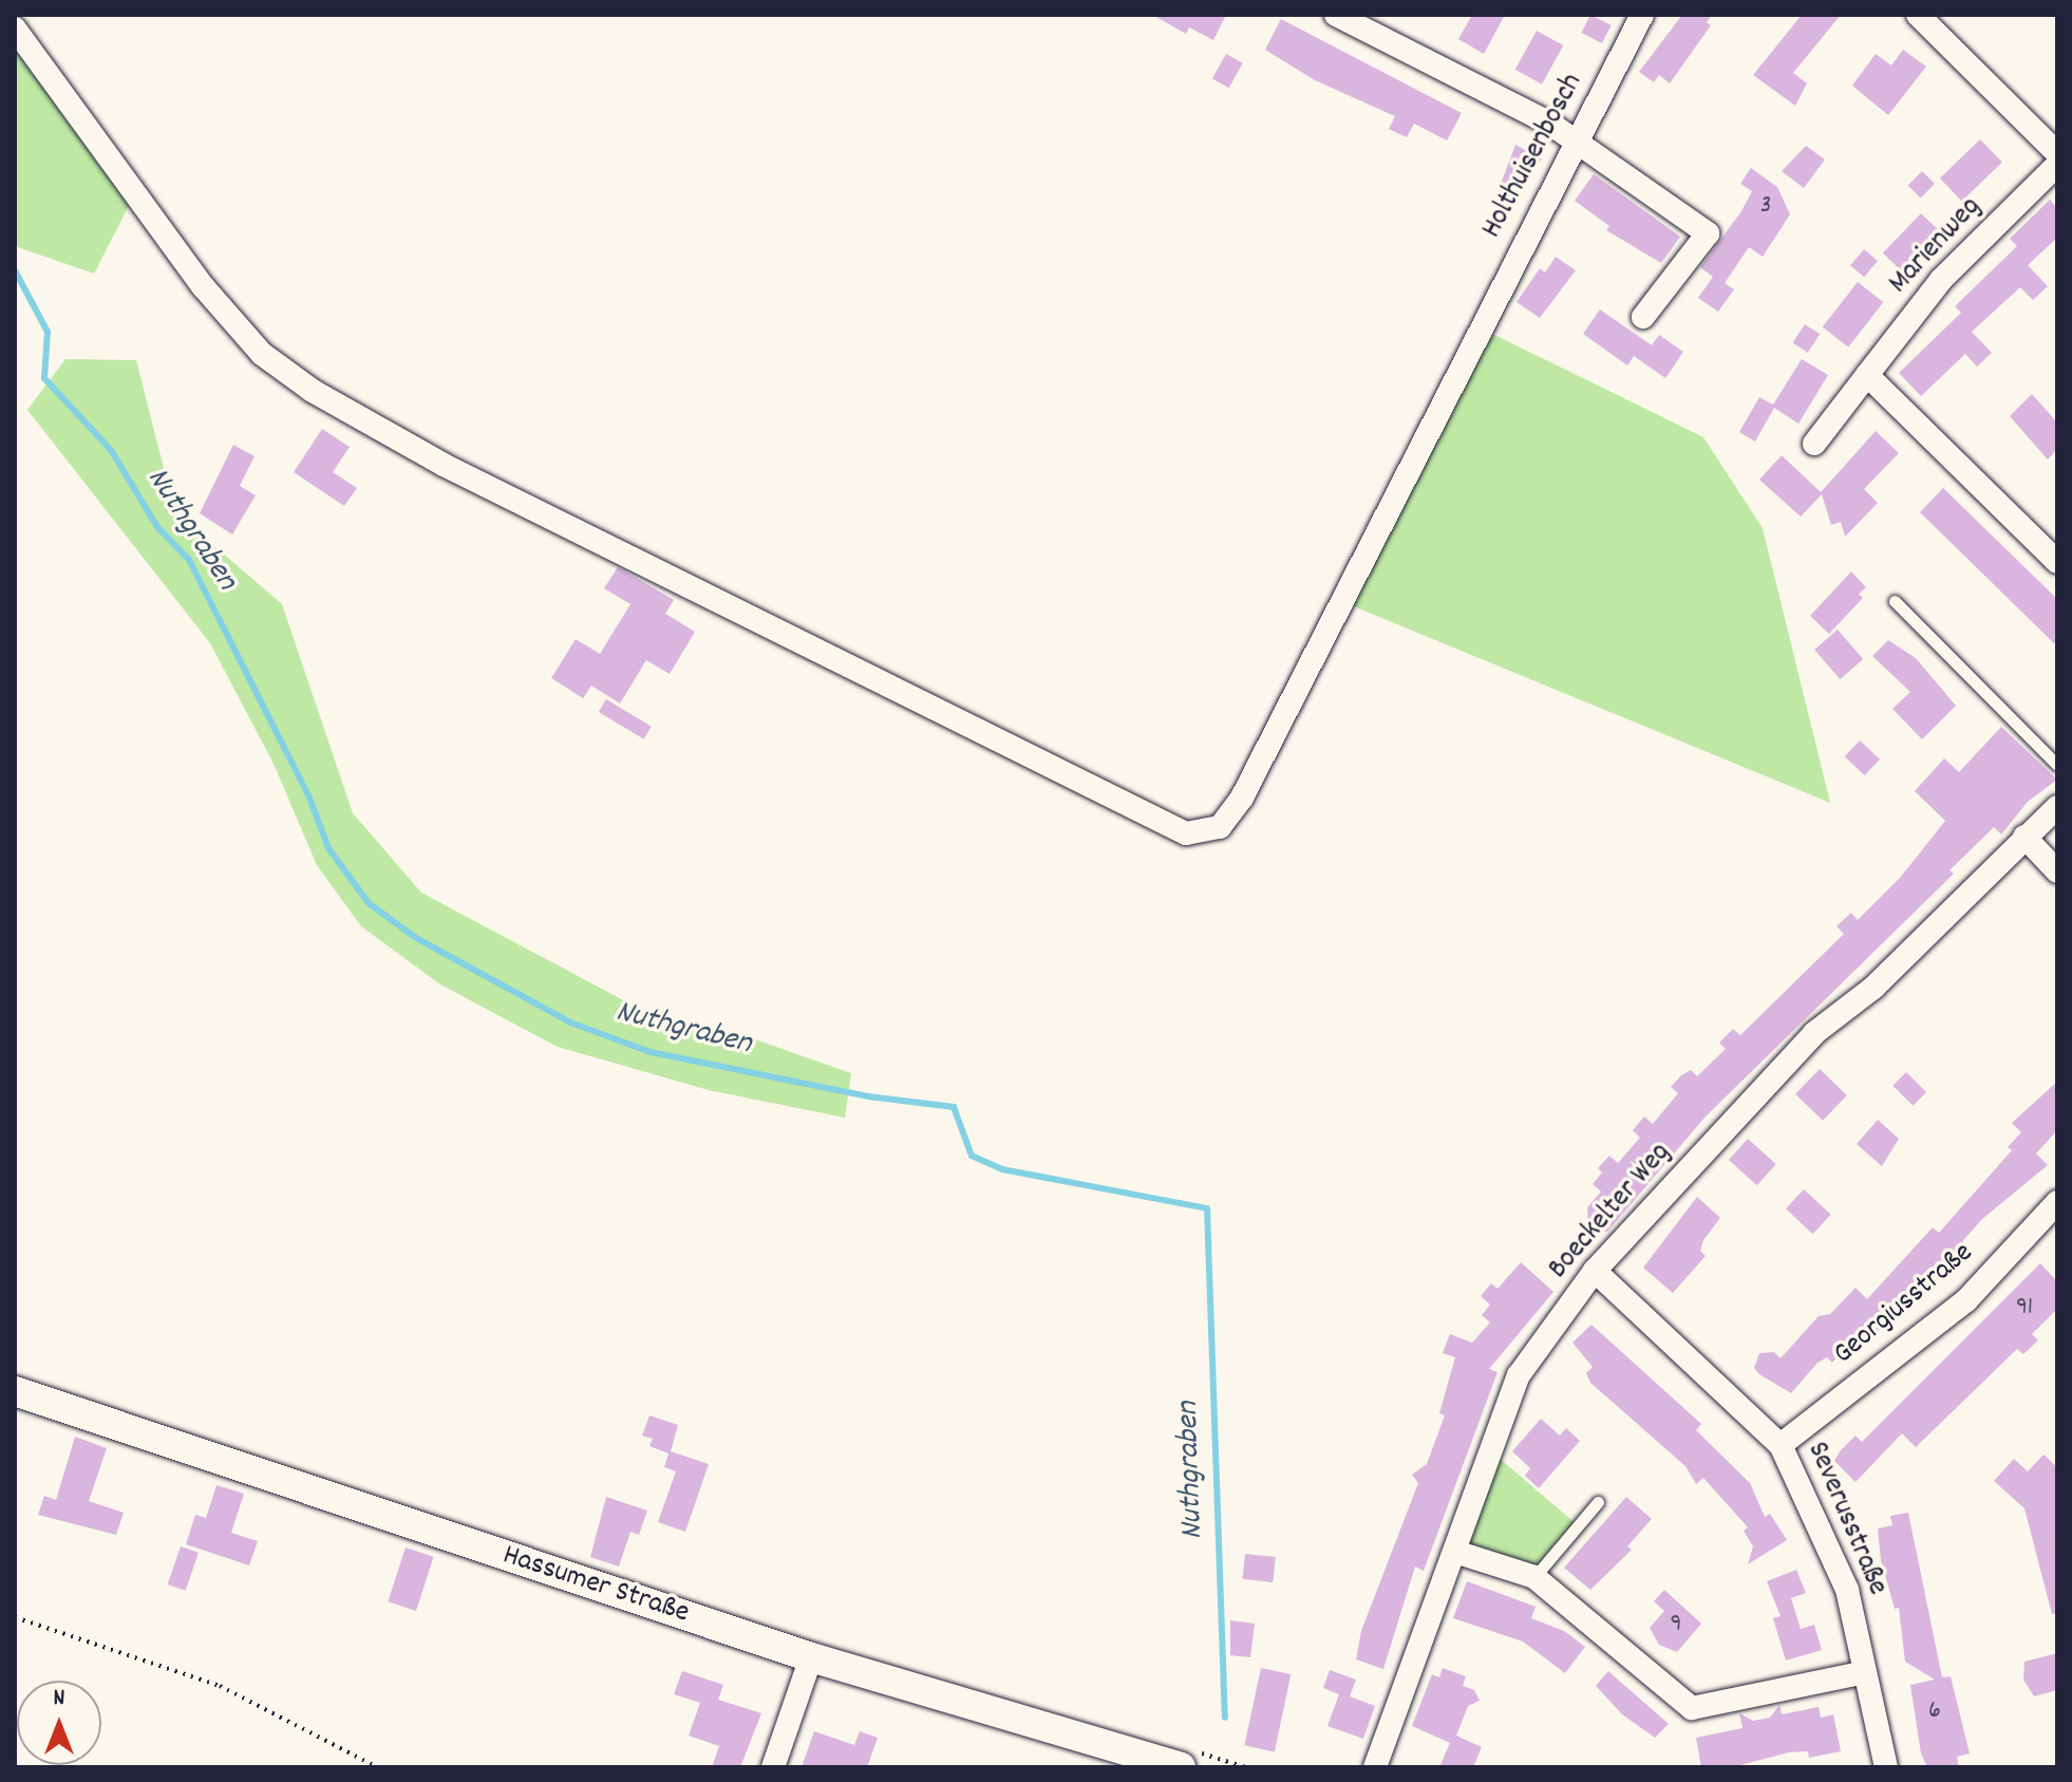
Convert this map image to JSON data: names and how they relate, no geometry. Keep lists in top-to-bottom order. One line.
{"streets":{"street":["Holthuisenbosch","Marienweg","Boeckelter Weg","Georgiusstraße","Severusstraße","Hassumer Straße"]},"crossings":[["Boeckelter Weg","Severusstraße"],["Georgiusstraße","Severusstraße"]],"water":["Nuthgraben"],"house_numbers":["3","91","9","6"],"north":"top"}
